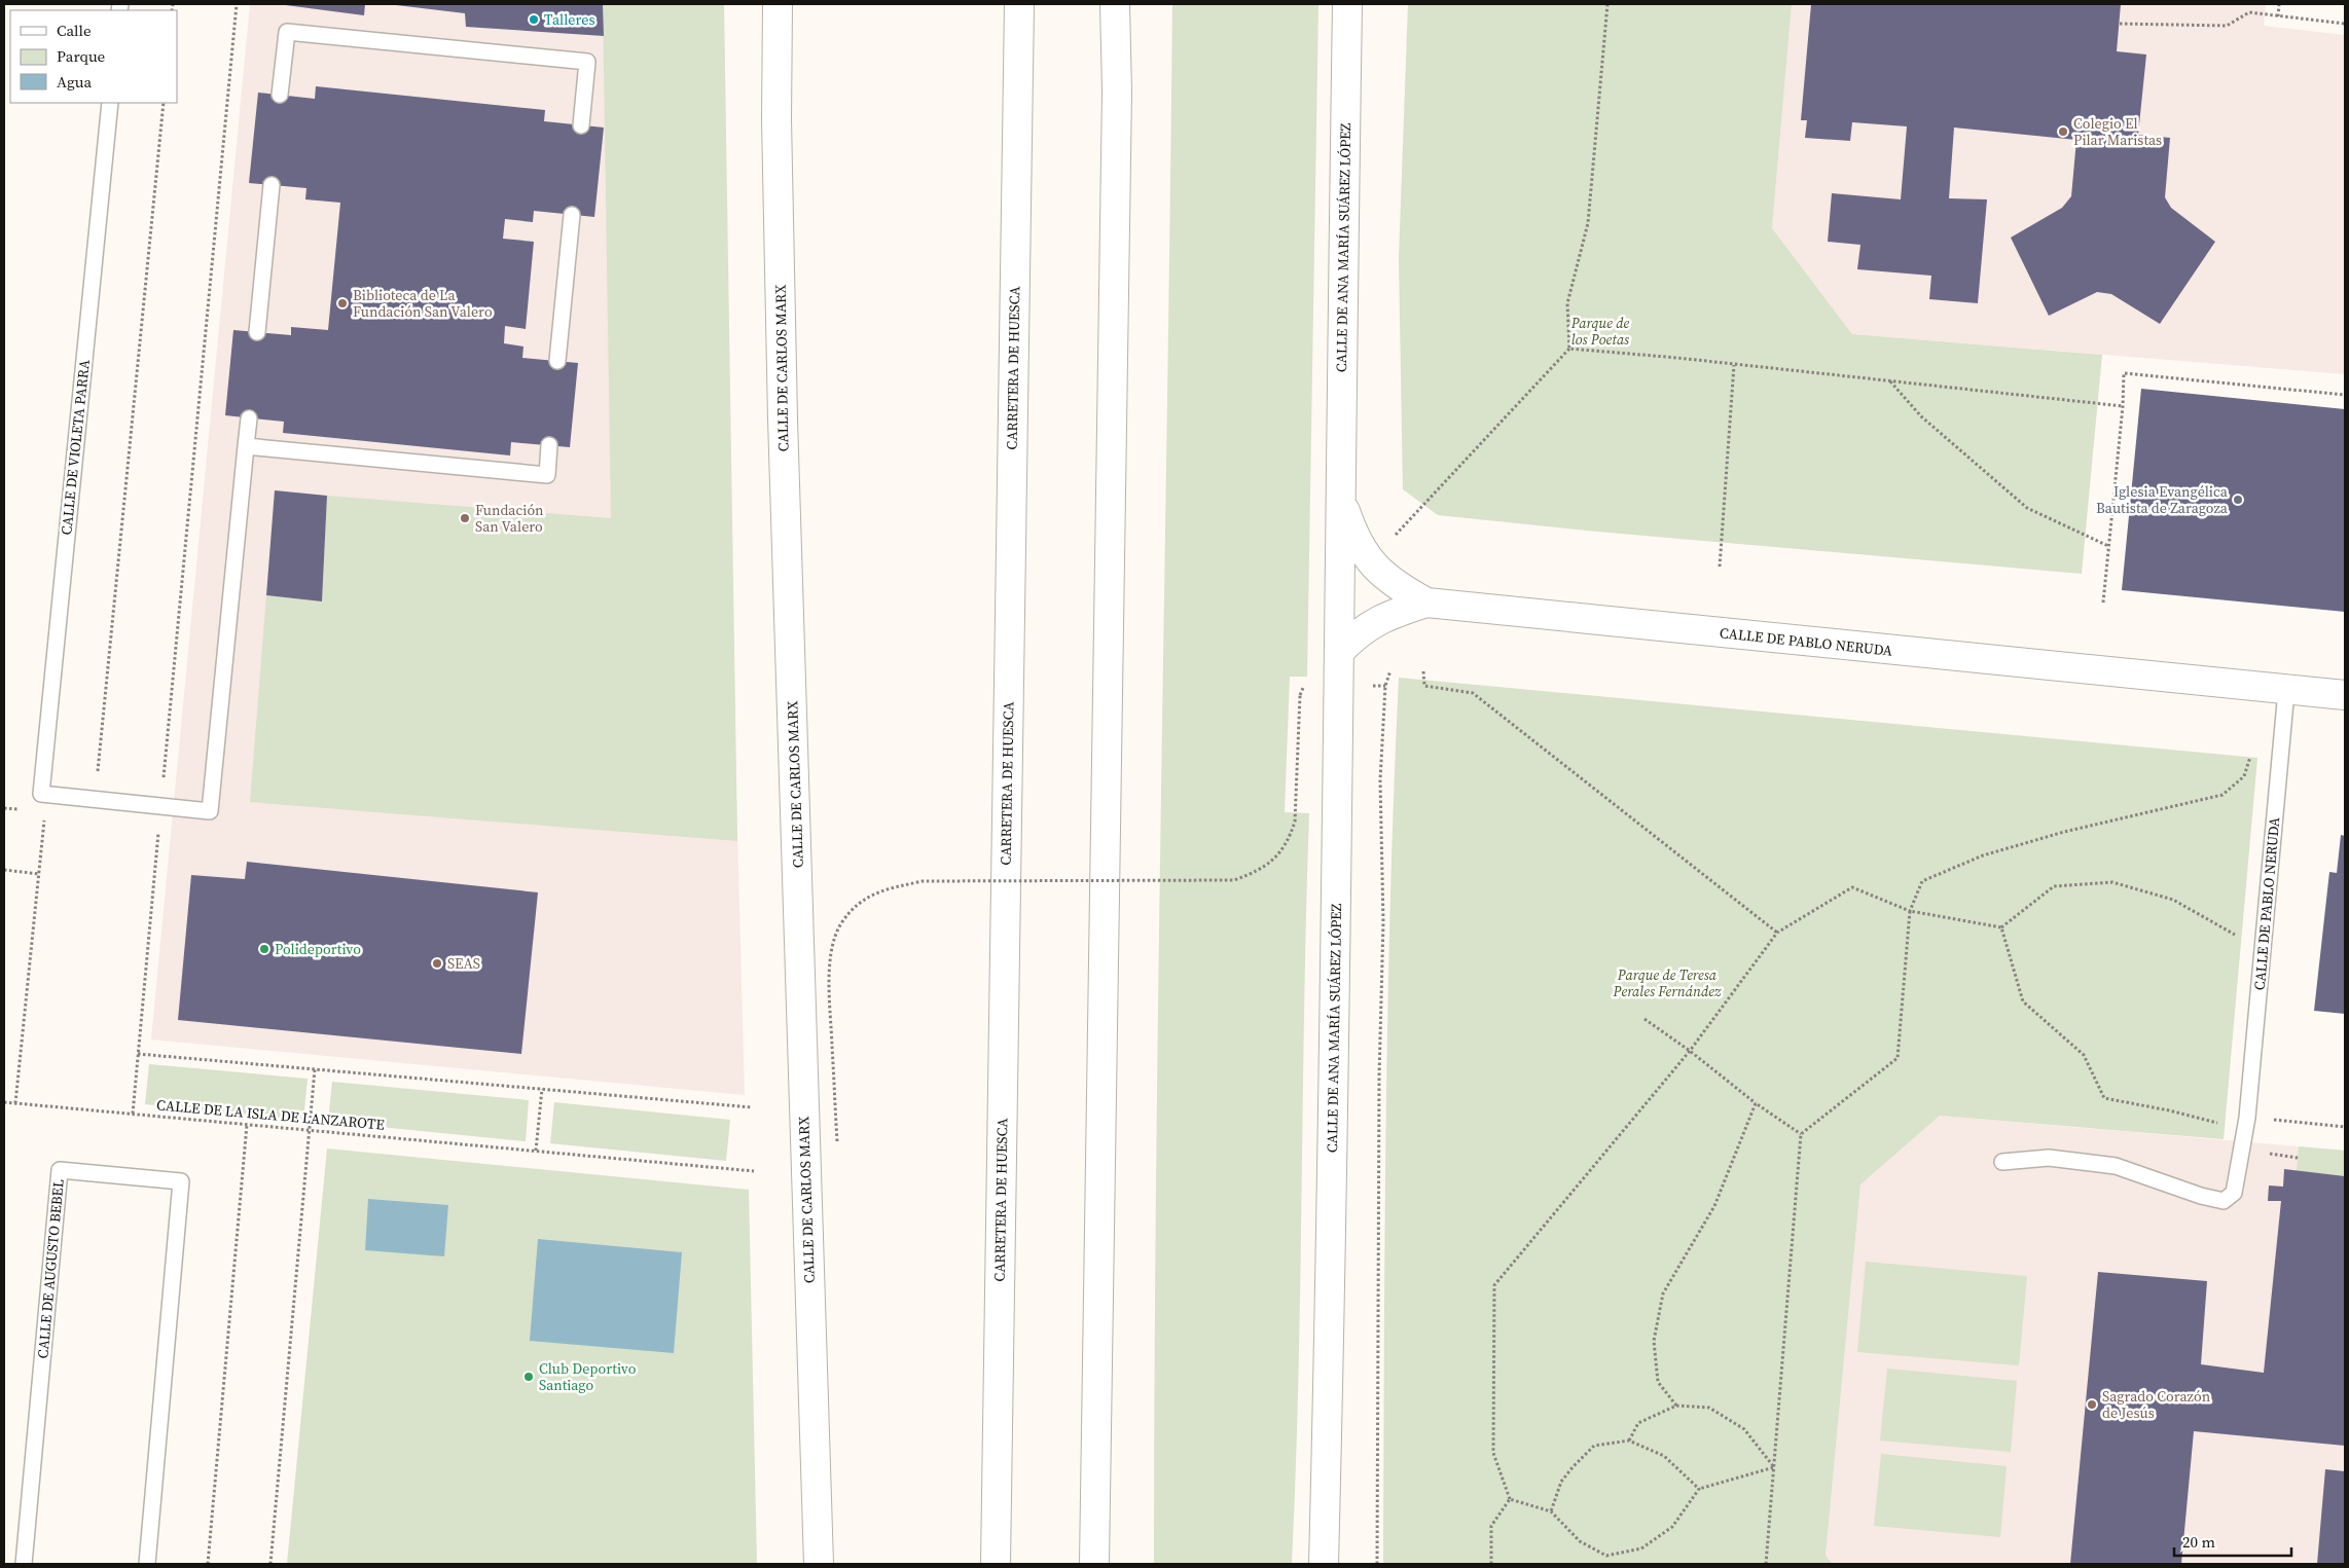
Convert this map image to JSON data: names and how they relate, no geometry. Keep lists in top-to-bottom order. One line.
{"streets":{"main road":["CALLE DE ANA MARÍA SUÁREZ LÓPEZ","CALLE DE CARLOS MARX","CARRETERA DE HUESCA","CALLE DE PABLO NERUDA"],"lane":["CALLE DE VIOLETA PARRA","CALLE DE AUGUSTO BEBEL"],"path":["CALLE DE LA ISLA DE LANZAROTE"]},"crossings":[["CALLE DE ANA MARÍA SUÁREZ LÓPEZ","CALLE DE PABLO NERUDA"]],"parks":["Parque de los Poetas","Parque de Teresa Perales Fernández"],"places":["Talleres","Colegio El Pilar Maristas","Biblioteca de La Fundación San Valero","Iglesia Evangélica Bautista de Zaragoza","Fundación San Valero","Polideportivo","SEAS","Club Deportivo Santiago","Sagrado Corazón de Jesús"],"legend":["Calle","Parque","Agua"],"scale_bar":"20 m"}
